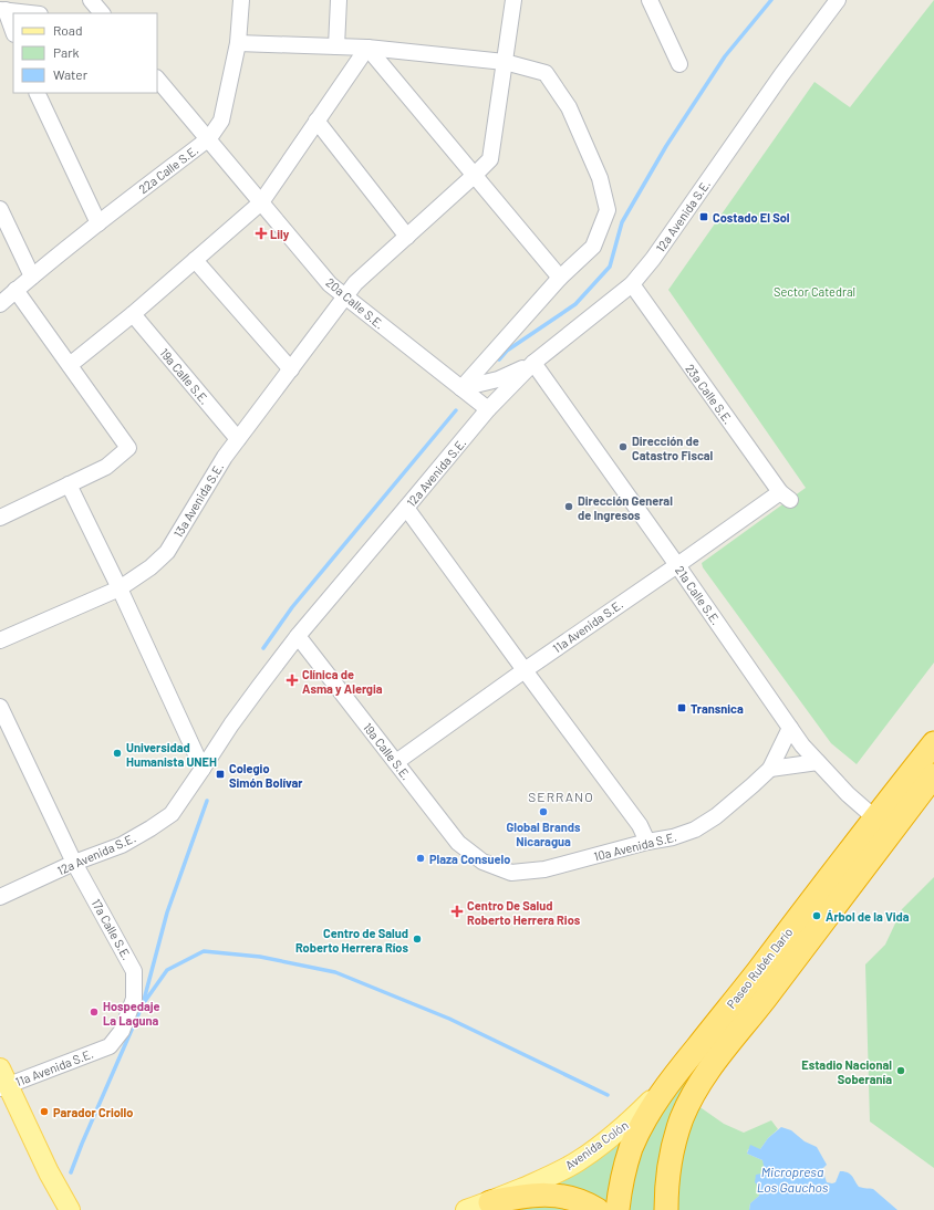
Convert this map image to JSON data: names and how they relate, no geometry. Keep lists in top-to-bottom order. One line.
{"streets":{"highway":["Paseo Rubén Darío"],"main road":["Avenida Colón"],"street":["22a Calle S.E.","12a Avenida S.E.","20a Calle S.E.","19a Calle S.E.","23a Calle S.E.","13a Avenida S.E.","21a Calle S.E.","11a Avenida S.E.","10a Avenida S.E.","17a Calle S.E."]},"crossings":[["22a Calle S.E.","20a Calle S.E."],["12a Avenida S.E.","20a Calle S.E."],["12a Avenida S.E.","19a Calle S.E."],["12a Avenida S.E.","23a Calle S.E."],["12a Avenida S.E.","21a Calle S.E."],["12a Avenida S.E.","17a Calle S.E."],["20a Calle S.E.","13a Avenida S.E."],["19a Calle S.E.","13a Avenida S.E."],["19a Calle S.E.","11a Avenida S.E."],["19a Calle S.E.","10a Avenida S.E."],["23a Calle S.E.","11a Avenida S.E."],["21a Calle S.E.","11a Avenida S.E."],["21a Calle S.E.","10a Avenida S.E."],["21a Calle S.E.","Paseo Rubén Darío"],["11a Avenida S.E.","17a Calle S.E."],["Paseo Rubén Darío","Avenida Colón"]],"districts":["SERRANO"],"water":["Micropresa Los Gauchos"],"parks":["Sector Catedral"],"places":{"transit":["Costado El Sol","Transnica","Colegio Simón Bolívar"],"health":["Lily","Clínica de Asma y Alergia","Centro De Salud Roberto Herrera Rios"],"other":["Dirección de Catastro Fiscal","Dirección General de Ingresos","Universidad Humanista UNEH","Global Brands Nicaragua","Plaza Consuelo","Árbol de la Vida","Centro de Salud Roberto Herrera Ríos","Hospedaje La Laguna","Estadio Nacional Soberanía","Parador Criollo"]},"legend":["Road","Park","Water"]}
